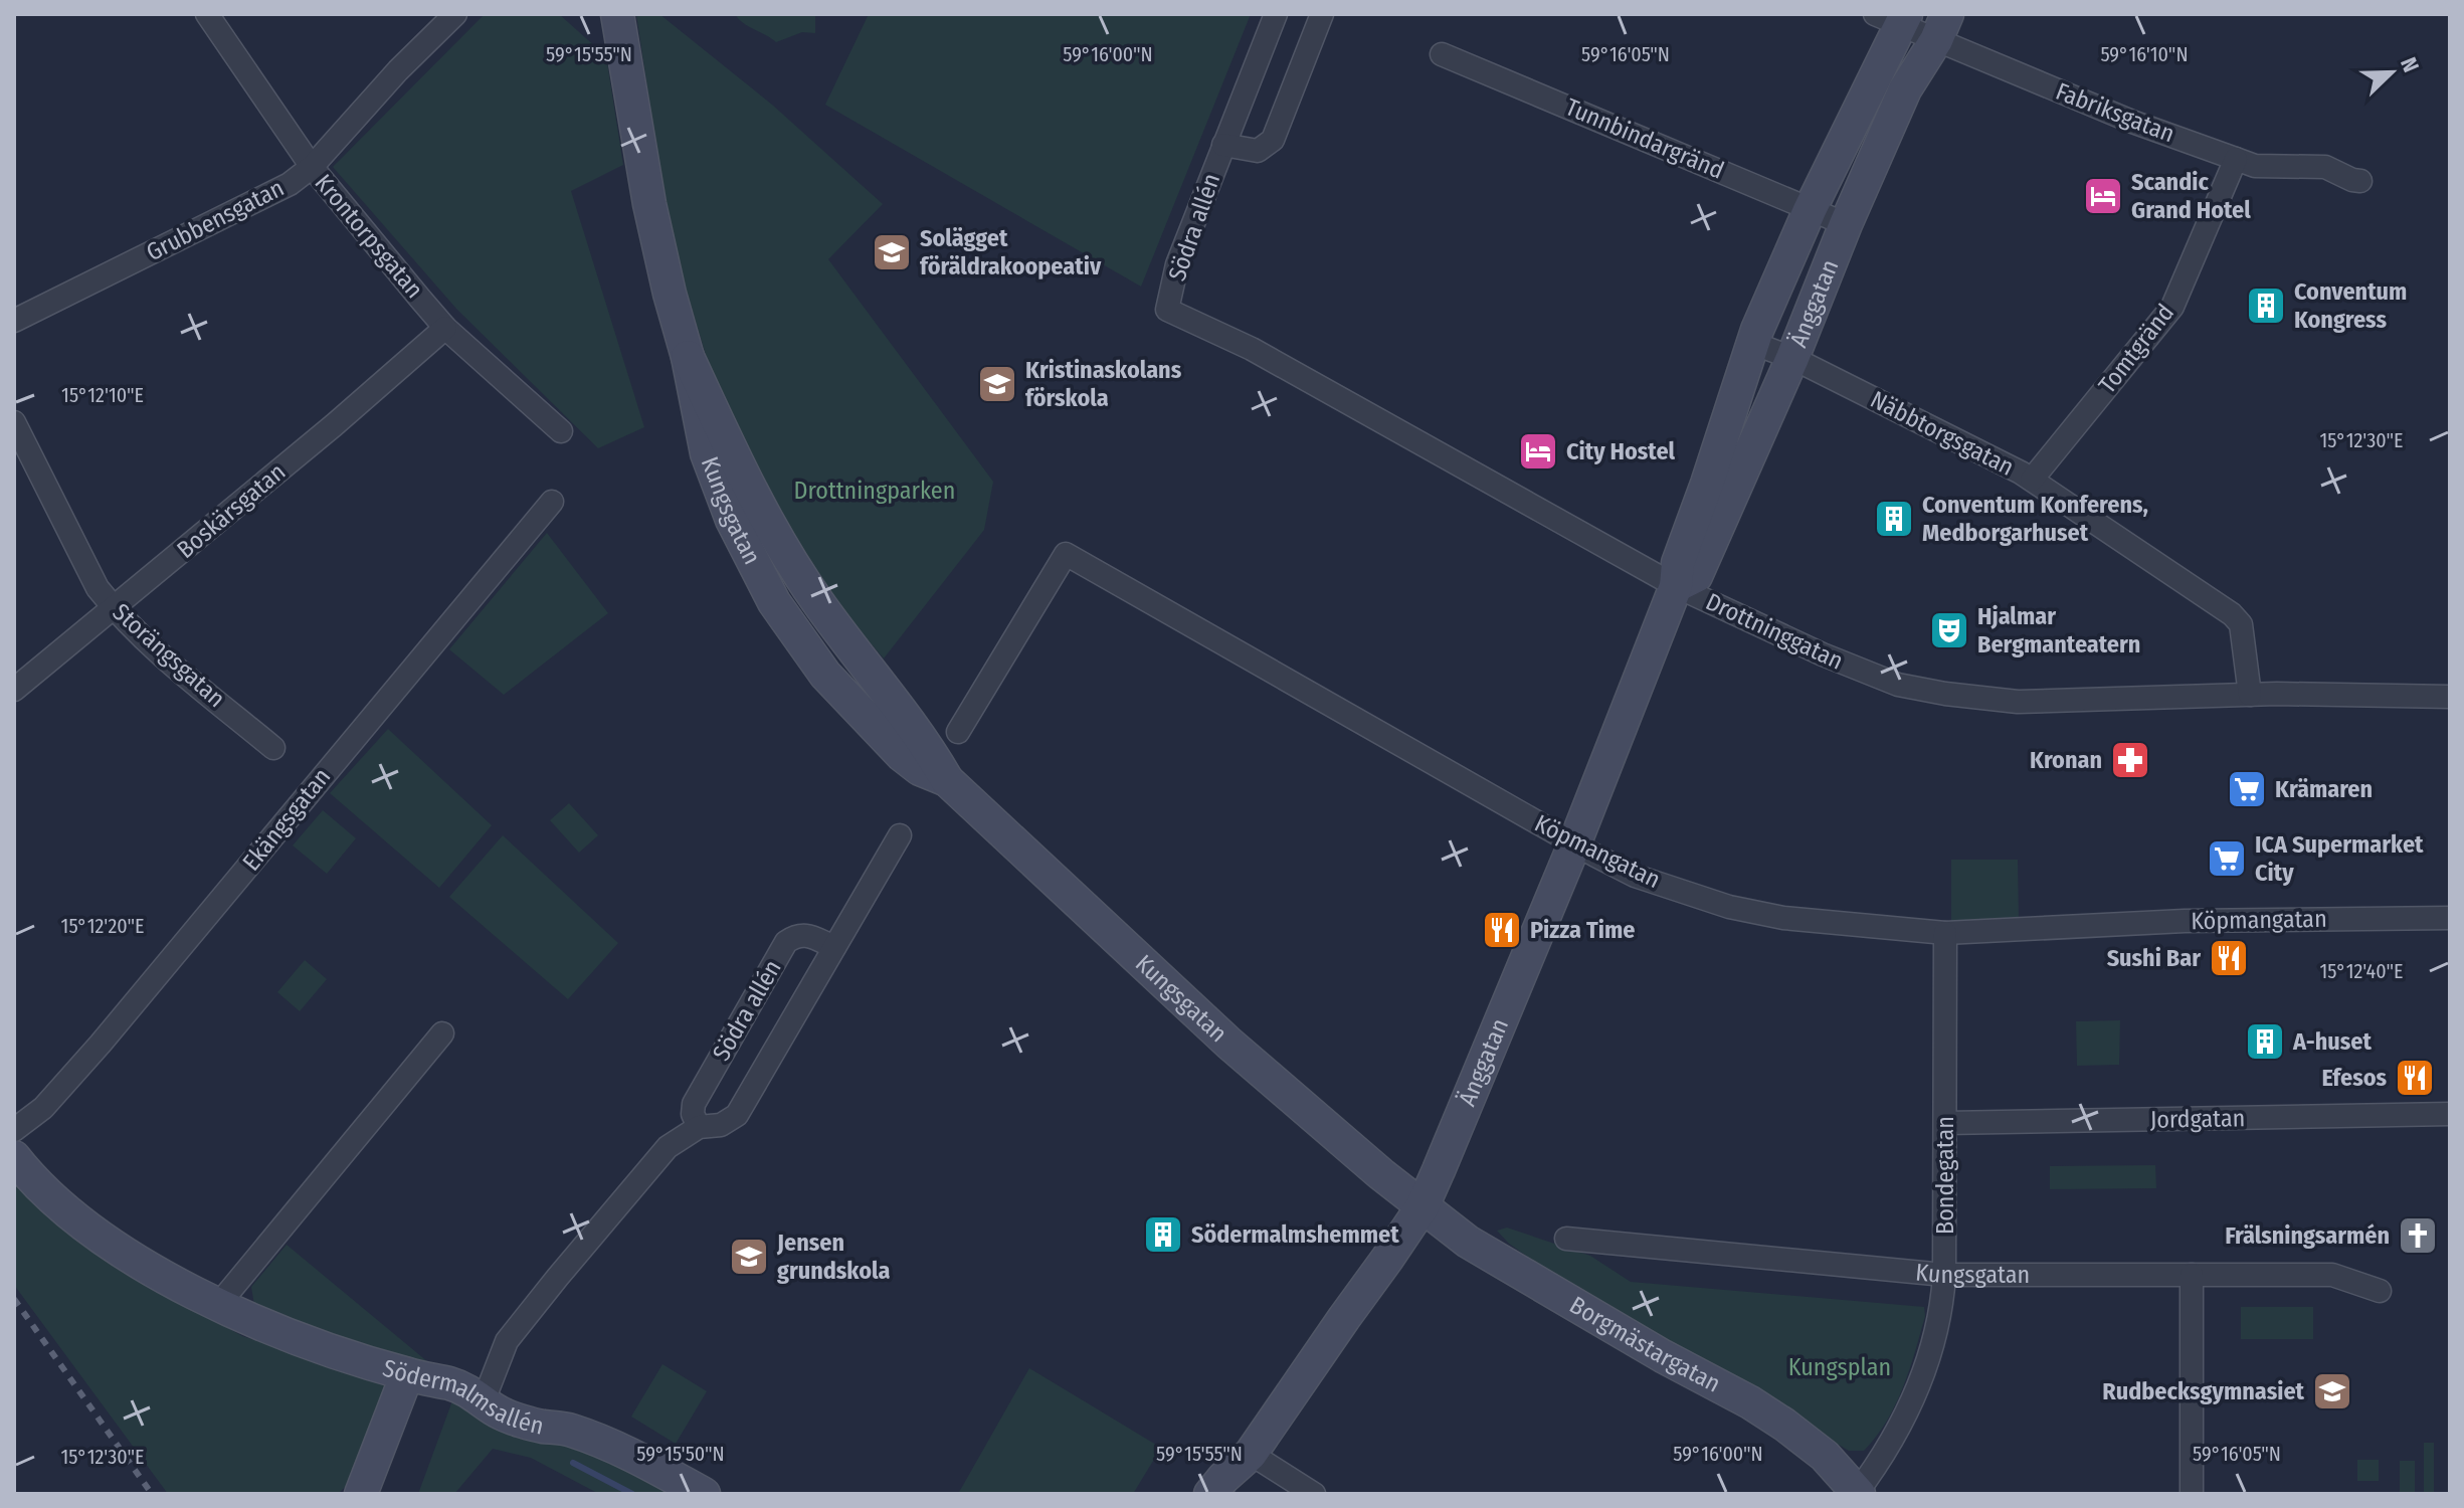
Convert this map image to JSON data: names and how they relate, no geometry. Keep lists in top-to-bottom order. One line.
{"streets":{"street":["Fabriksgatan","Tunnbindargränd","Grubbensgatan","Södra allén","Krontorpsgatan","Änggatan","Tomtgränd","Näbbtorgsgatan","Kungsgatan","Boskärsgatan","Drottninggatan","Storängsgatan","Ekängsgatan","Köpmangatan","Jordgatan","Bondegatan","Borgmästargatan","Södermalmsallén"]},"crossings":[["Fabriksgatan","Änggatan"],["Fabriksgatan","Tomtgränd"],["Tunnbindargränd","Änggatan"],["Grubbensgatan","Krontorpsgatan"],["Södra allén","Drottninggatan"],["Södra allén","Södermalmsallén"],["Krontorpsgatan","Boskärsgatan"],["Änggatan","Näbbtorgsgatan"],["Änggatan","Kungsgatan"],["Änggatan","Drottninggatan"],["Änggatan","Köpmangatan"],["Änggatan","Borgmästargatan"],["Tomtgränd","Näbbtorgsgatan"],["Näbbtorgsgatan","Drottninggatan"],["Kungsgatan","Bondegatan"],["Kungsgatan","Borgmästargatan"],["Boskärsgatan","Storängsgatan"],["Köpmangatan","Bondegatan"],["Jordgatan","Bondegatan"],["Bondegatan","Borgmästargatan"]],"parks":["Drottningparken","Kungsplan"],"places":{"hotel":["Scandic Grand Hotel","City Hostel"],"school or university":["Solägget föräldrakoopeativ","Kristinaskolans förskola","Jensen grundskola","Rudbecksgymnasiet"],"building":["Conventum Kongress","Conventum Konferens, Medborgarhuset","A-huset","Södermalmshemmet"],"theatre":["Hjalmar Bergmanteatern"],"pharmacy":["Kronan"],"supermarket":["Krämaren","ICA Supermarket City"],"restaurant":["Pizza Time","Sushi Bar","Efesos"],"church":["Frälsningsarmén"]},"north":"top right","coordinates":["59°15'55\"N","59°16'00\"N","59°16'05\"N","59°16'10\"N","15°12'10\"E","15°12'30\"E","15°12'20\"E","15°12'40\"E","59°15'50\"N"]}
